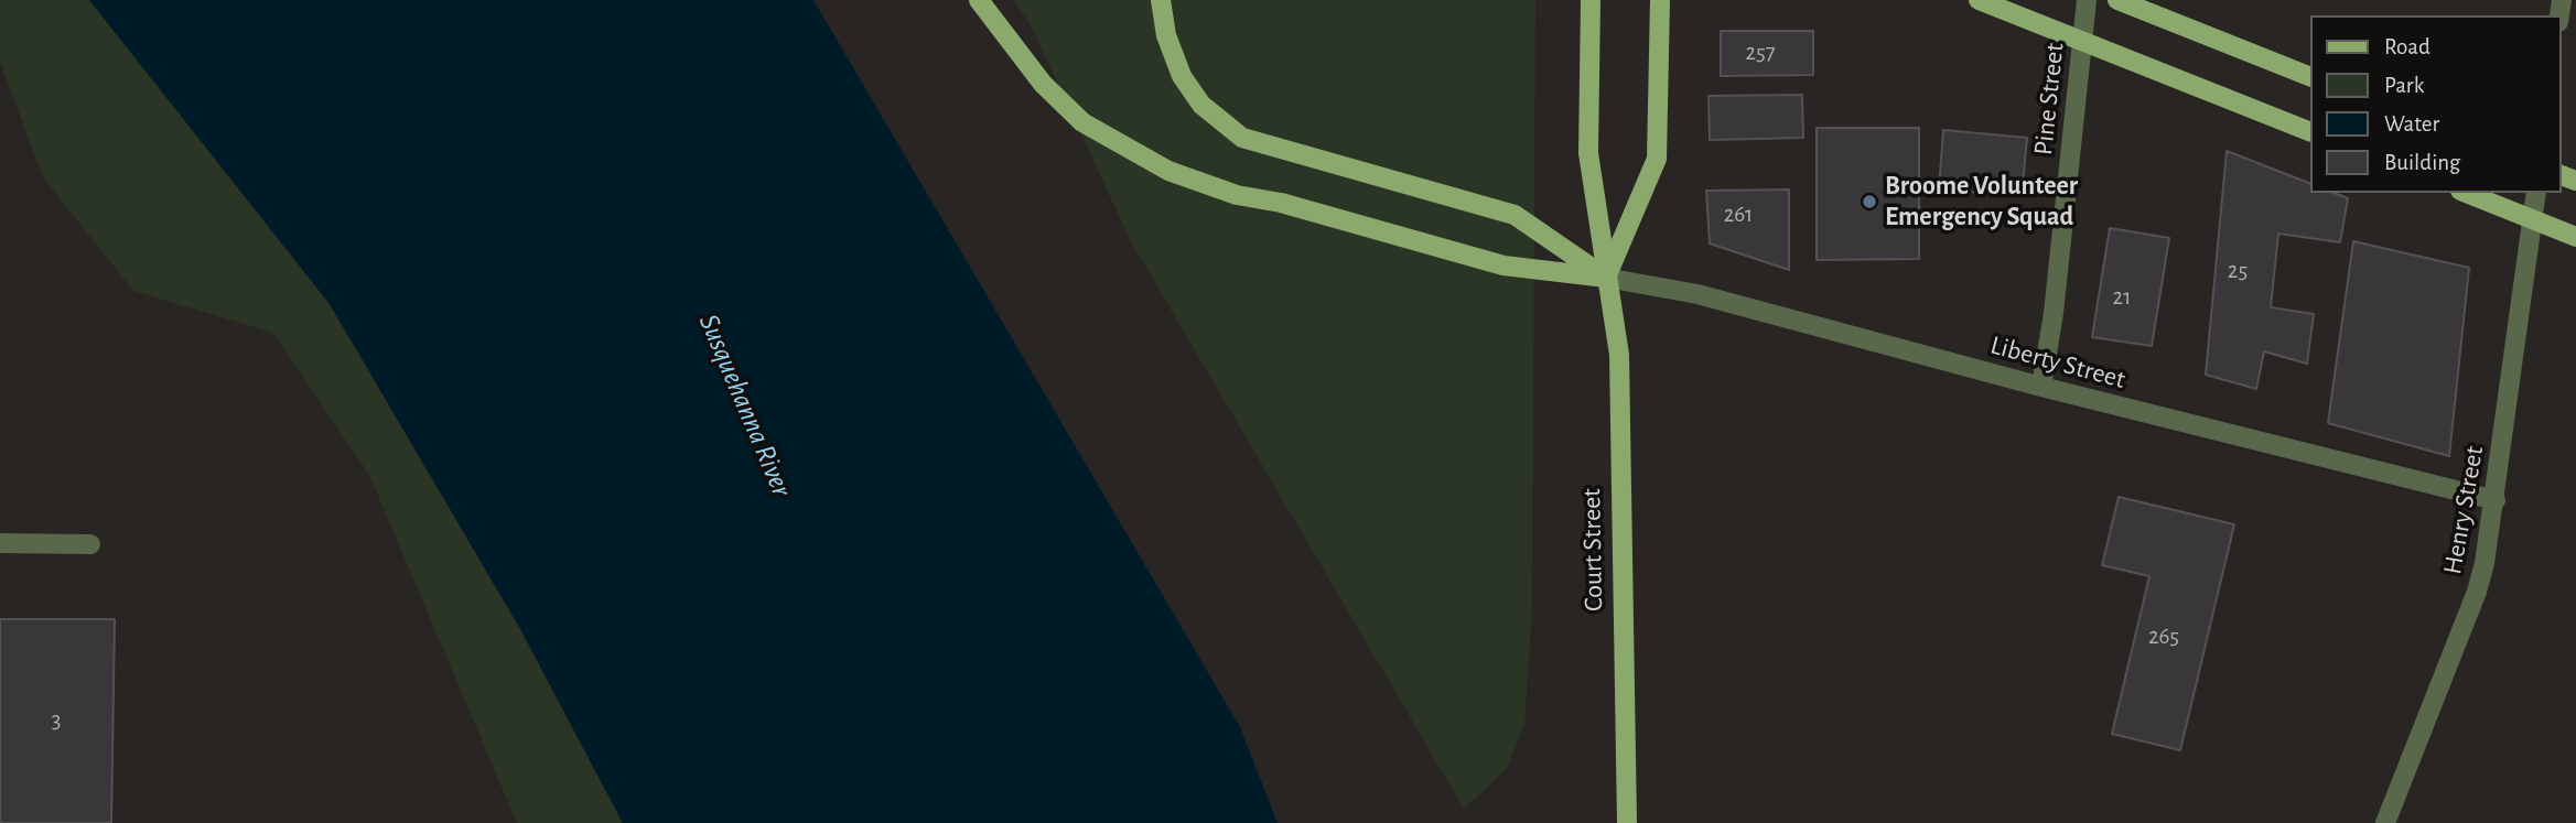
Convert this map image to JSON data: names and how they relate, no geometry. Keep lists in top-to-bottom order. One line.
{"streets":{"main road":["Court Street"],"street":["Pine Street","Liberty Street","Henry Street"]},"crossings":[["Pine Street","Liberty Street"],["Liberty Street","Henry Street"],["Liberty Street","Court Street"]],"water":["Susquehanna River"],"places":["Broome Volunteer Emergency Squad"],"house_numbers":["257","261","25","21","265","3"],"legend":["Road","Park","Water","Building"]}
